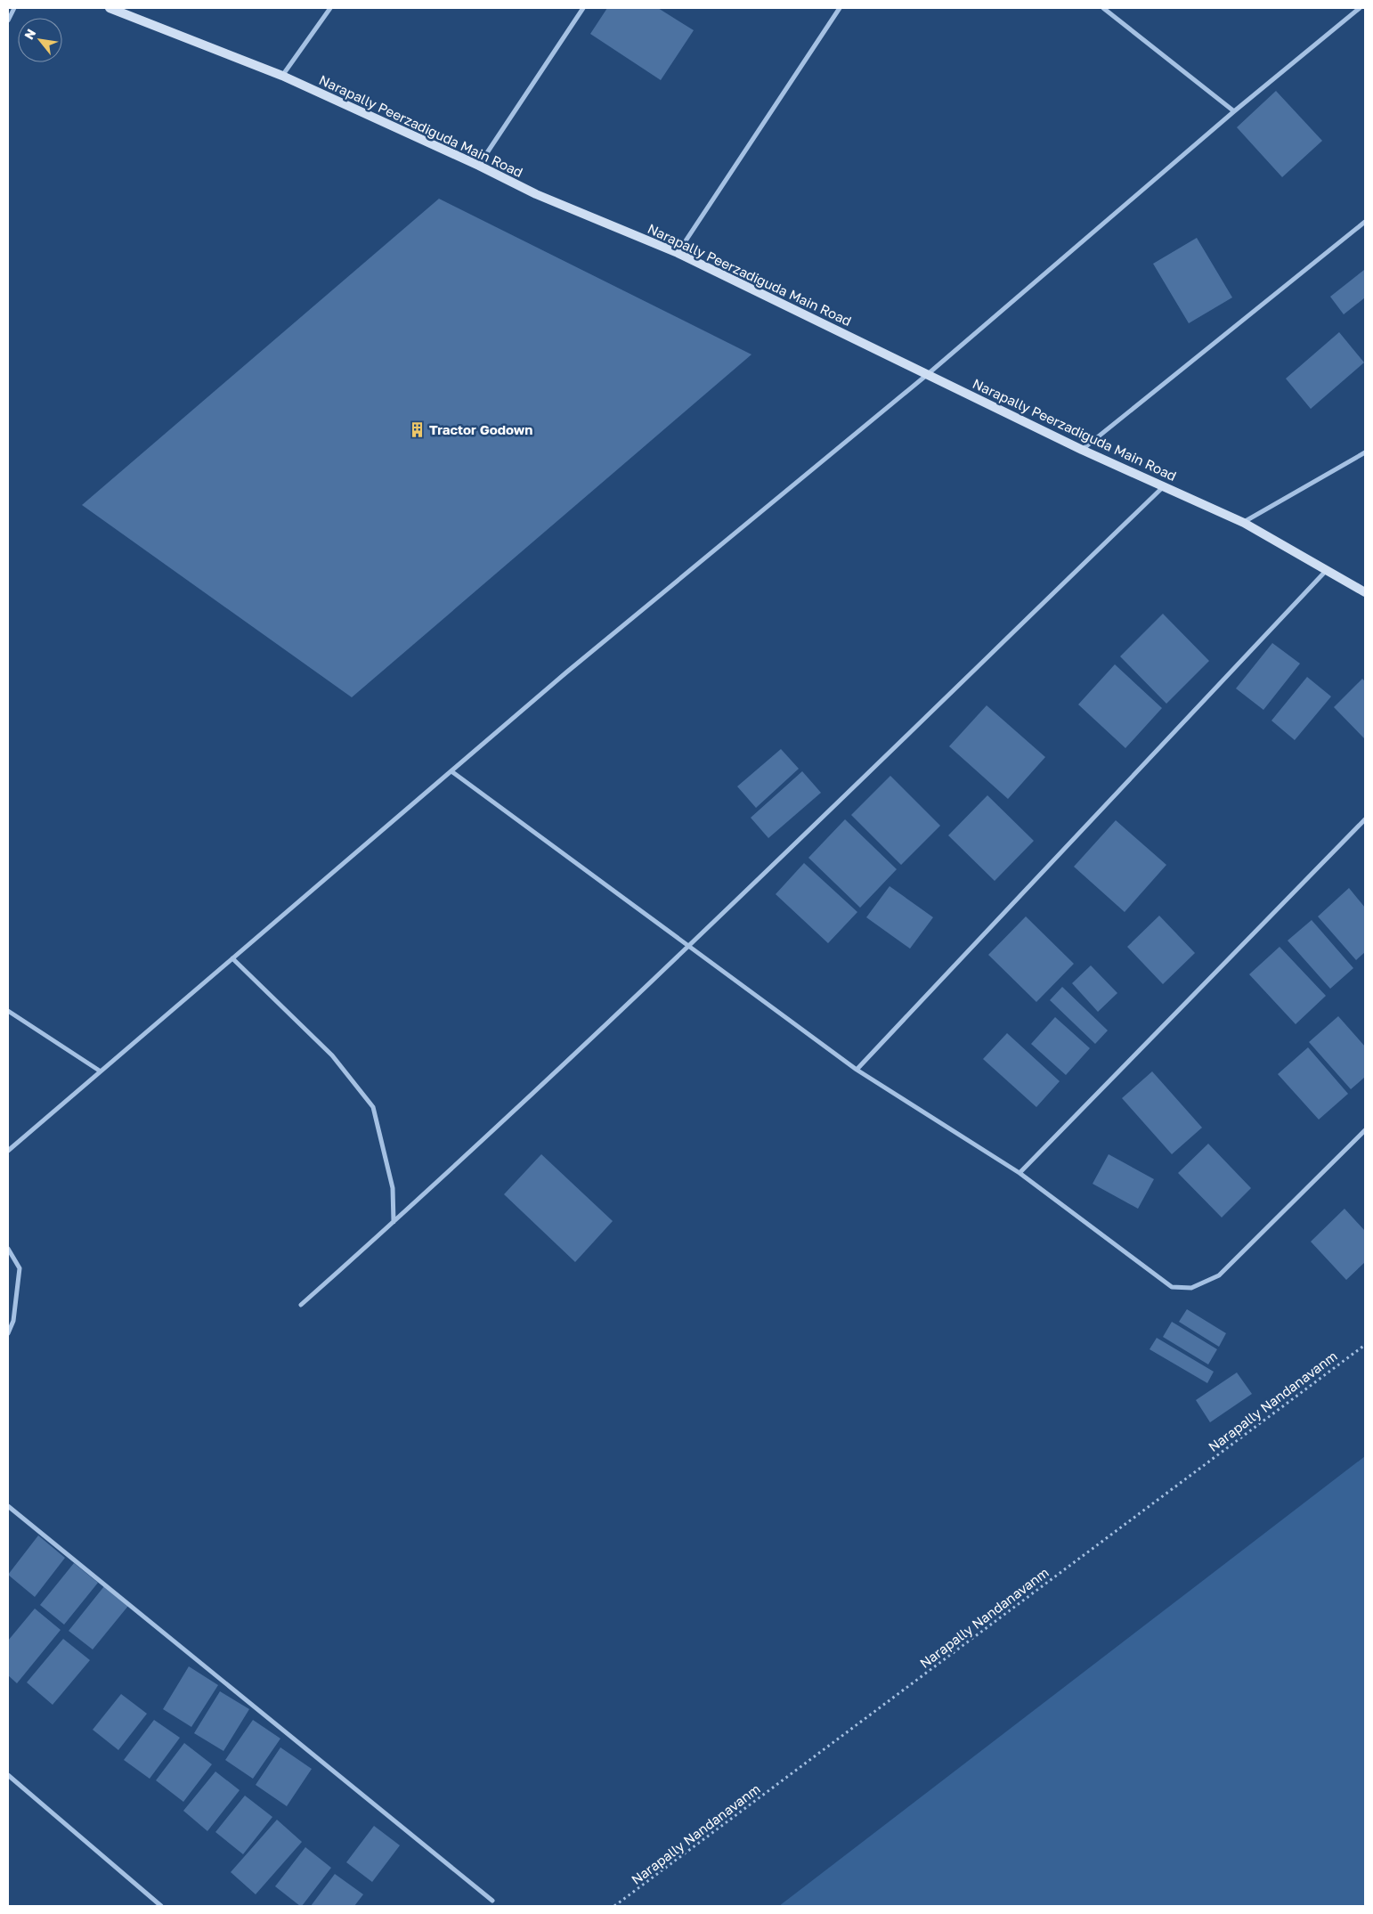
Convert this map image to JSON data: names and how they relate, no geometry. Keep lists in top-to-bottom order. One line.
{"streets":{"street":["Narapally Peerzadiguda Main Road"],"path":["Narapally Nandanavanm"]},"places":{"building":["Tractor Godown"]},"north":"top left"}
